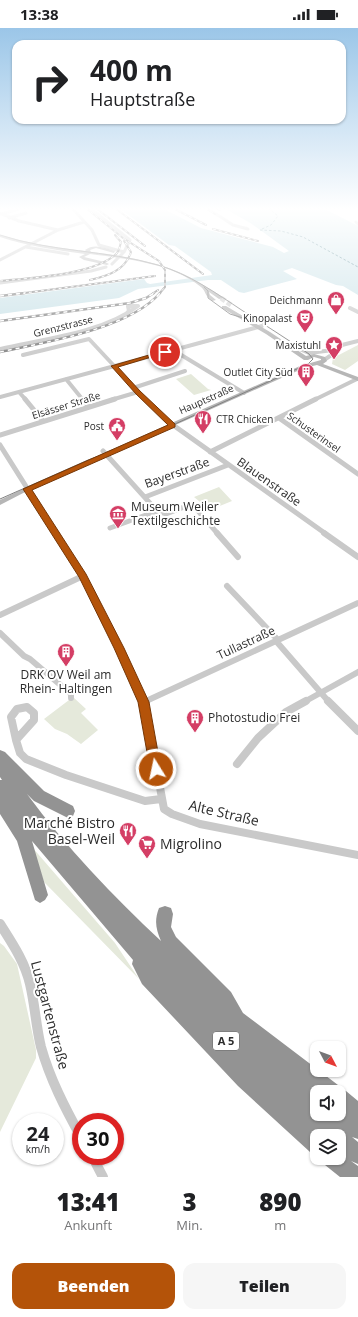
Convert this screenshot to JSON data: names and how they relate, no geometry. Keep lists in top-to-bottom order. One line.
{"streets":{"highway":["A 5"],"main road":["Hauptstraße"],"street":["Grenzstrasse","Elsässer Straße","Schusterinsel","Bayerstraße","Blauenstraße","Tullastraße","Alte Straße","Lustgartenstraße"]},"crossings":[["Hauptstraße","Bayerstraße"],["Hauptstraße","Blauenstraße"],["Elsässer Straße","Blauenstraße"],["Schusterinsel","Blauenstraße"],["Bayerstraße","Blauenstraße"]],"places":{"shop":["Deichmann"],"theatre":["Kinopalast"],"place":["Maxistuhl"],"building":["Outlet City Süd","DRK OV Weil am Rhein- Haltingen","Photostudio Frei"],"restaurant":["CTR Chicken","Marché Bistro Basel-Weil"],"public building":["Post"],"museum":["Museum Weiler Textilgeschichte"],"supermarket":["Migrolino"]},"north":"bottom right","page":{"status":"13:38","turn":["400 m","Hauptstraße"],"speed":"24 km/h","limit":"30","eta":["13:41","Ankunft","3","Min.","890","m"],"buttons":["Beenden","Teilen"]}}
